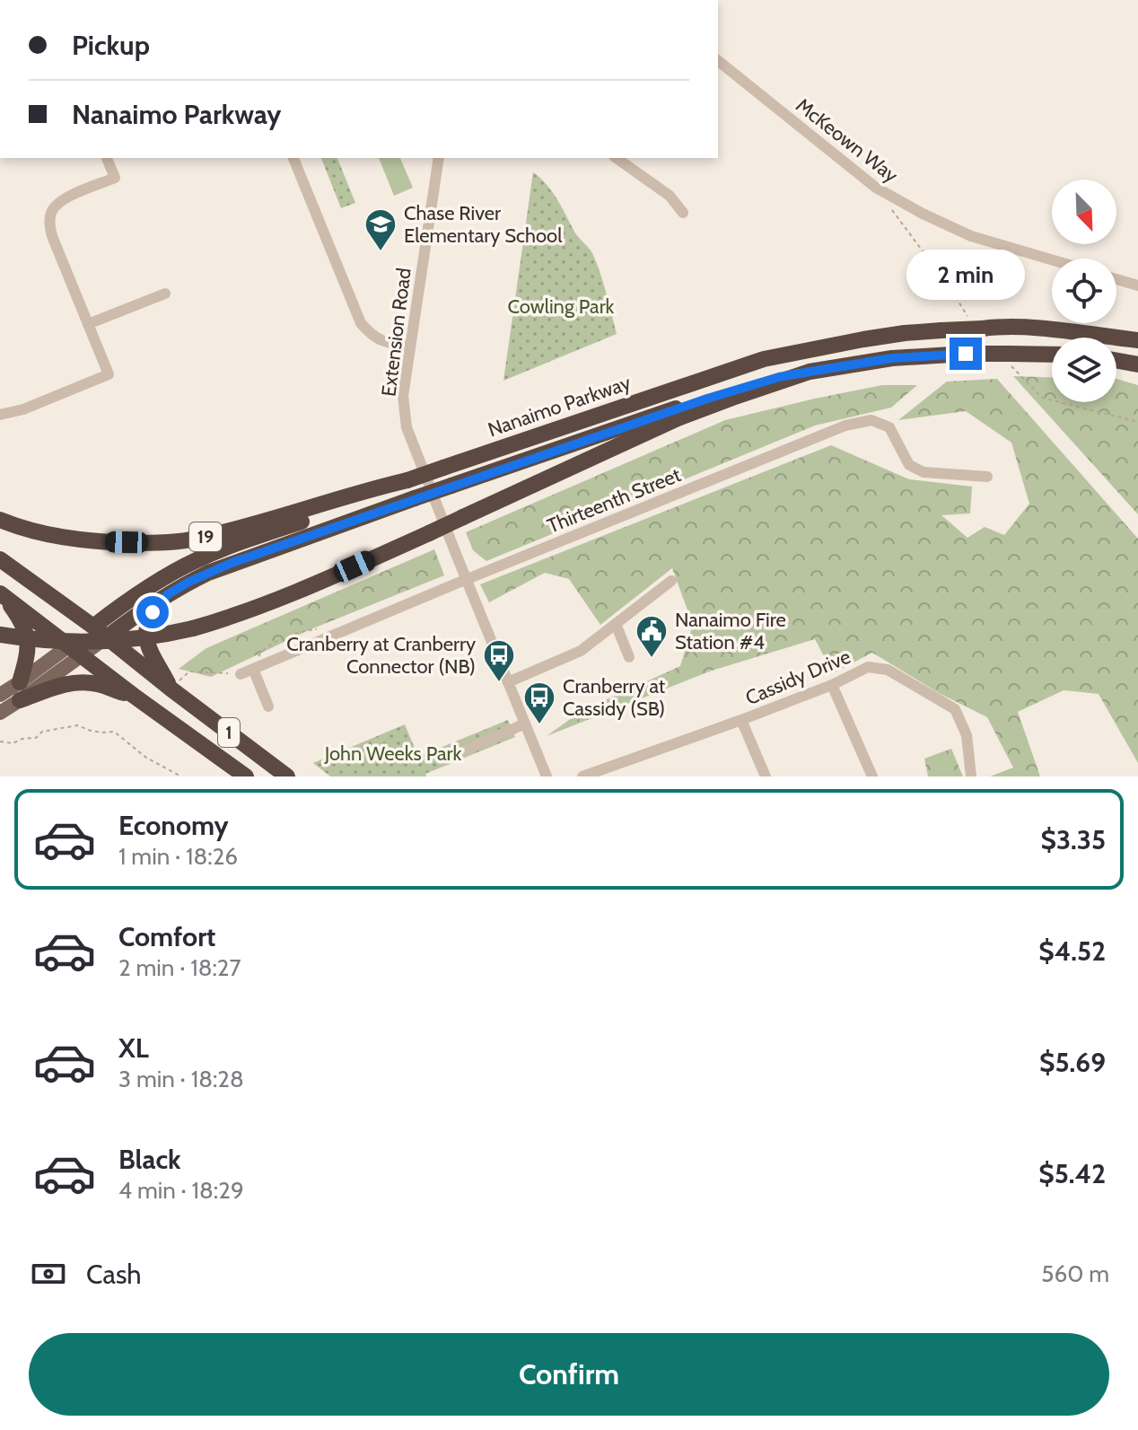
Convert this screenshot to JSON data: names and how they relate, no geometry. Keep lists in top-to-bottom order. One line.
{"streets":{"highway":["Nanaimo Parkway","19","1"],"street":["McKeown Way","Extension Road","Thirteenth Street","Cassidy Drive"]},"crossings":[["Extension Road","Thirteenth Street"]],"parks":["Cowling Park","John Weeks Park"],"places":{"school or university":["Chase River Elementary School"],"public building":["Nanaimo Fire Station #4"],"bus stop":["Cranberry at Cranberry Connector (NB)","Cranberry at Cassidy (SB)"]},"north":"bottom right","page":{"banner":["Pickup","Nanaimo Parkway"],"bubble":"2 min","list":[{"name":"Economy","note":"1 min · 18:26","value":"$3.35"},{"name":"Comfort","note":"2 min · 18:27","value":"$4.52"},{"name":"XL","note":"3 min · 18:28","value":"$5.69"},{"name":"Black","note":"4 min · 18:29","value":"$5.42"}],"pay":["Cash","560 m"],"buttons":"Confirm"}}
